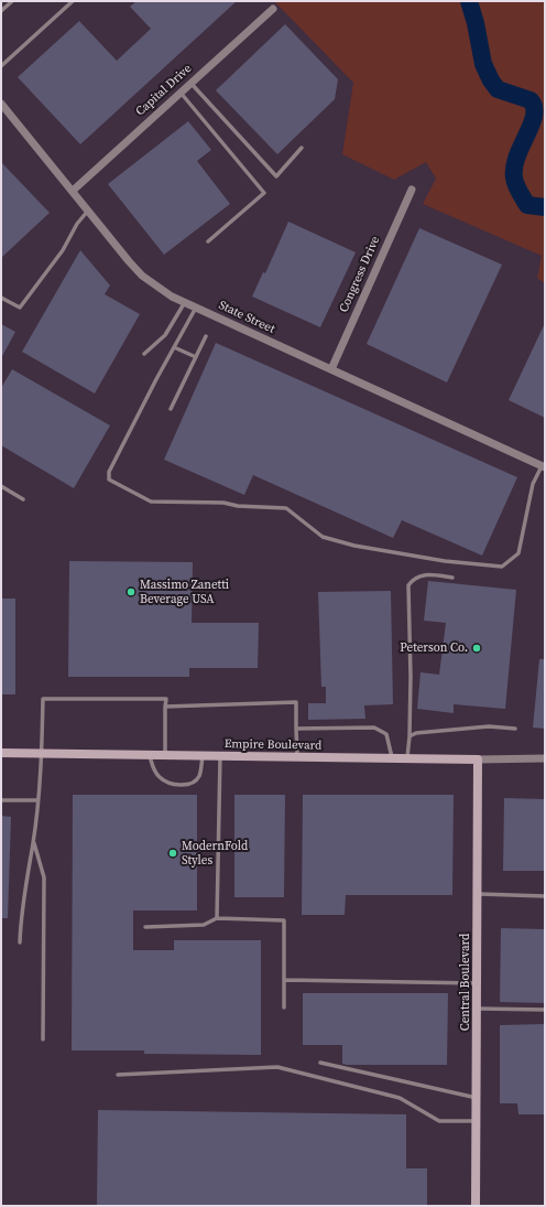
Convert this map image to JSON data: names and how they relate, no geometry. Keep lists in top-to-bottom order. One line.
{"streets":{"street":["Capital Drive","Congress Drive","State Street","Empire Boulevard","Central Boulevard"]},"crossings":[["Capital Drive","State Street"],["Congress Drive","State Street"],["Empire Boulevard","Central Boulevard"]],"places":["Massimo Zanetti Beverage USA","Peterson Co.","ModernFold Styles"]}
